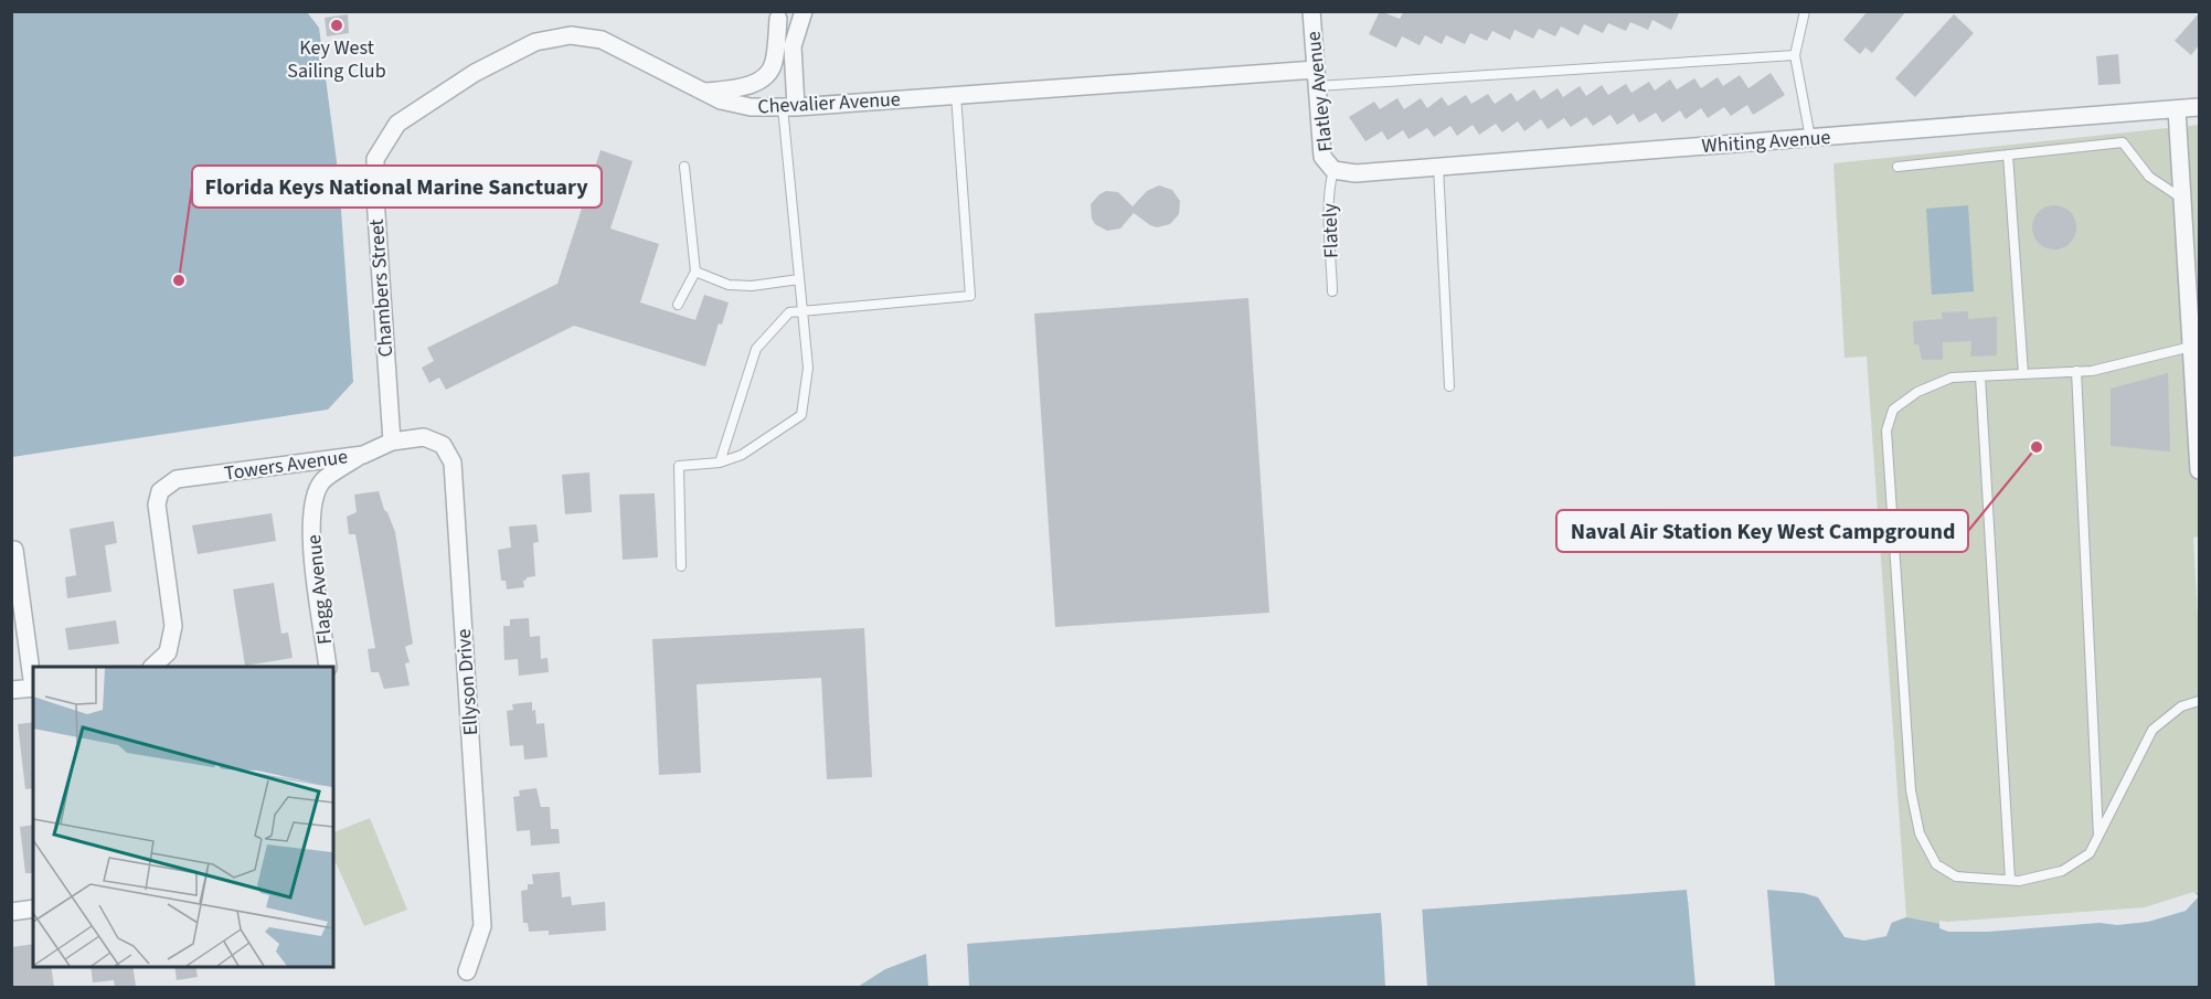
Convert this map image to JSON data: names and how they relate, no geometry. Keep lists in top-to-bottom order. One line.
{"streets":{"street":["Flatley Avenue","Chevalier Avenue","Whiting Avenue","Chambers Street","Towers Avenue","Flagg Avenue","Ellyson Drive"],"lane":["Flately"]},"crossings":[["Flatley Avenue","Chevalier Avenue"],["Flatley Avenue","Whiting Avenue"],["Flatley Avenue","Flately"],["Chevalier Avenue","Chambers Street"],["Whiting Avenue","Flately"],["Chambers Street","Towers Avenue"],["Chambers Street","Ellyson Drive"],["Towers Avenue","Flagg Avenue"],["Towers Avenue","Ellyson Drive"]],"places":["Key West Sailing Club","Florida Keys National Marine Sanctuary","Naval Air Station Key West Campground"]}
